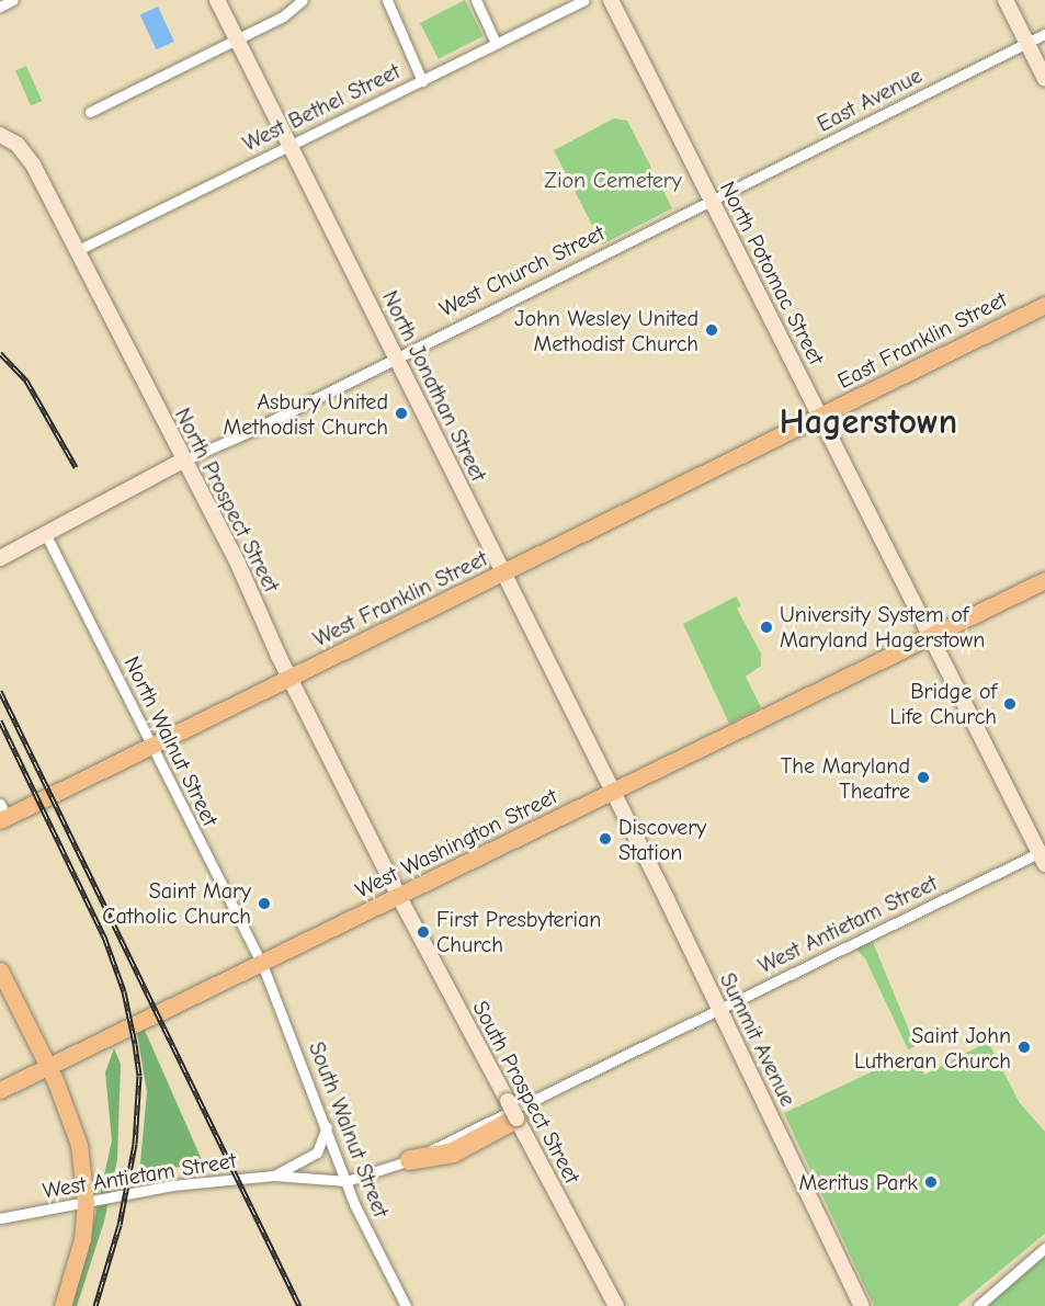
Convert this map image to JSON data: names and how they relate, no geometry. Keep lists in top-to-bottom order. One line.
{"streets":{"main road":["West Church Street","North Potomac Street","East Franklin Street","North Jonathan Street","North Prospect Street","West Franklin Street","West Washington Street","Summit Avenue","South Prospect Street"],"street":["East Avenue","West Bethel Street","North Walnut Street","West Antietam Street","South Walnut Street"]},"crossings":[["East Avenue","West Church Street"],["East Avenue","North Potomac Street"],["West Bethel Street","North Jonathan Street"],["West Bethel Street","North Prospect Street"],["West Church Street","North Potomac Street"],["West Church Street","North Jonathan Street"],["West Church Street","North Prospect Street"],["West Church Street","North Walnut Street"],["North Potomac Street","East Franklin Street"],["North Potomac Street","West Franklin Street"],["North Potomac Street","West Washington Street"],["North Potomac Street","West Antietam Street"],["East Franklin Street","West Franklin Street"],["North Jonathan Street","West Franklin Street"],["North Jonathan Street","West Washington Street"],["North Jonathan Street","Summit Avenue"],["North Prospect Street","West Franklin Street"],["North Prospect Street","West Washington Street"],["North Prospect Street","South Prospect Street"],["West Franklin Street","North Walnut Street"],["North Walnut Street","West Washington Street"],["North Walnut Street","South Walnut Street"],["West Washington Street","Summit Avenue"],["West Washington Street","South Prospect Street"],["West Washington Street","South Walnut Street"],["West Antietam Street","Summit Avenue"],["West Antietam Street","South Walnut Street"]],"districts":["Hagerstown"],"parks":["Zion Cemetery"],"places":["John Wesley United Methodist Church","Asbury United Methodist Church","University System of Maryland Hagerstown","Bridge of Life Church","The Maryland Theatre","Discovery Station","Saint Mary Catholic Church","First Presbyterian Church","Saint John Lutheran Church","Meritus Park"]}
